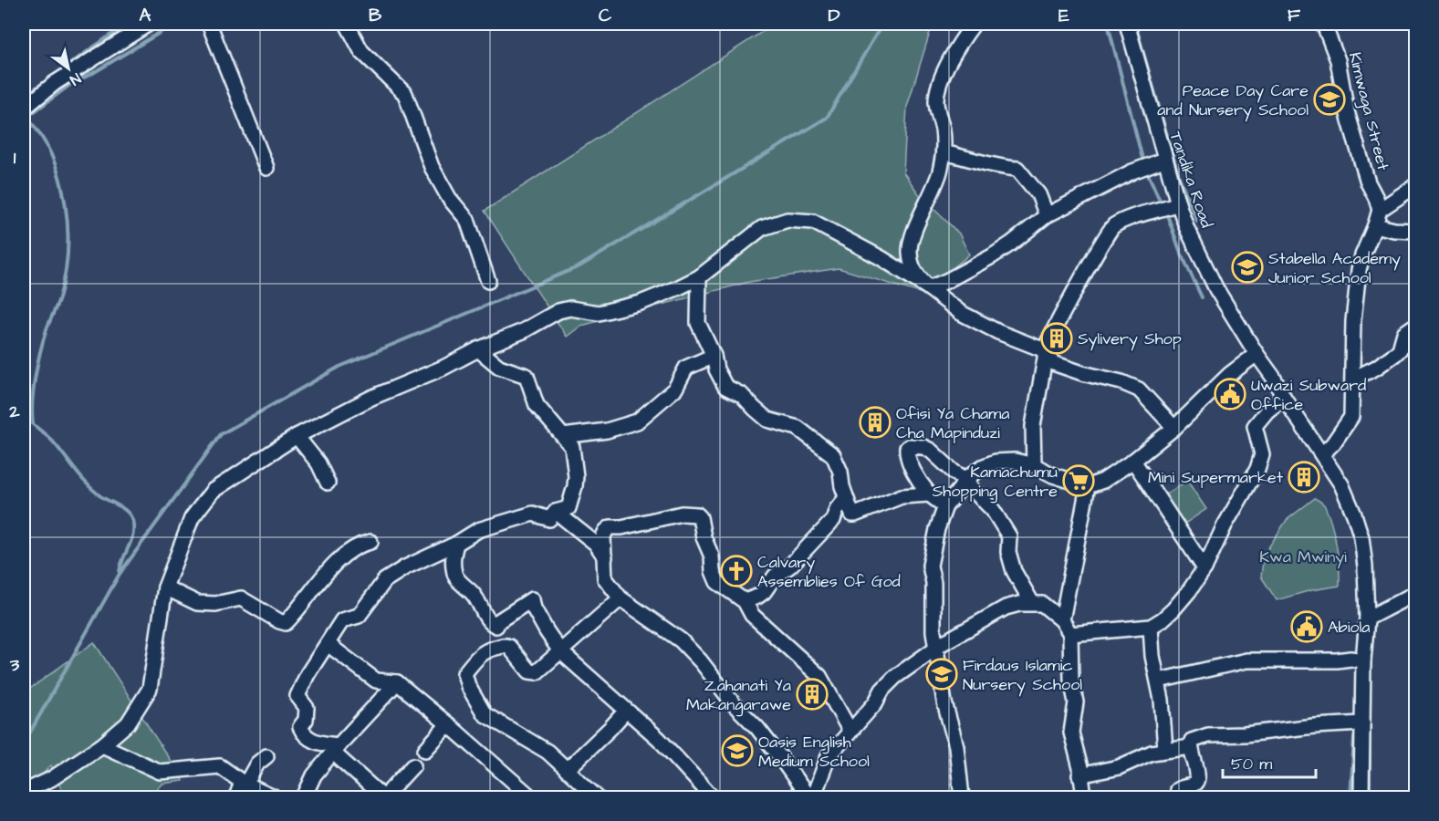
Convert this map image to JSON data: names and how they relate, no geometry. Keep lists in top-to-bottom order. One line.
{"streets":{"street":["Kimwaga Street","Tandika Road"]},"parks":["Kwa Mwinyi"],"places":{"school or university":["Peace Day Care and Nursery School","Stabella Academy Junior School","Firdaus Islamic Nursery School","Oasis English Medium School"],"building":["Sylivery Shop","Ofisi Ya Chama Cha Mapinduzi","Mini Supermarket","Zahanati Ya Makangarawe"],"public building":["Uwazi Subward Office","Abiola"],"supermarket":["Kamachumu Shopping Centre"],"church":["Calvary Assemblies Of God"]},"scale_bar":"50 m","north":"bottom right","grid":{"columns":["A","B","C","D","E","F"],"rows":["1","2","3"]}}
